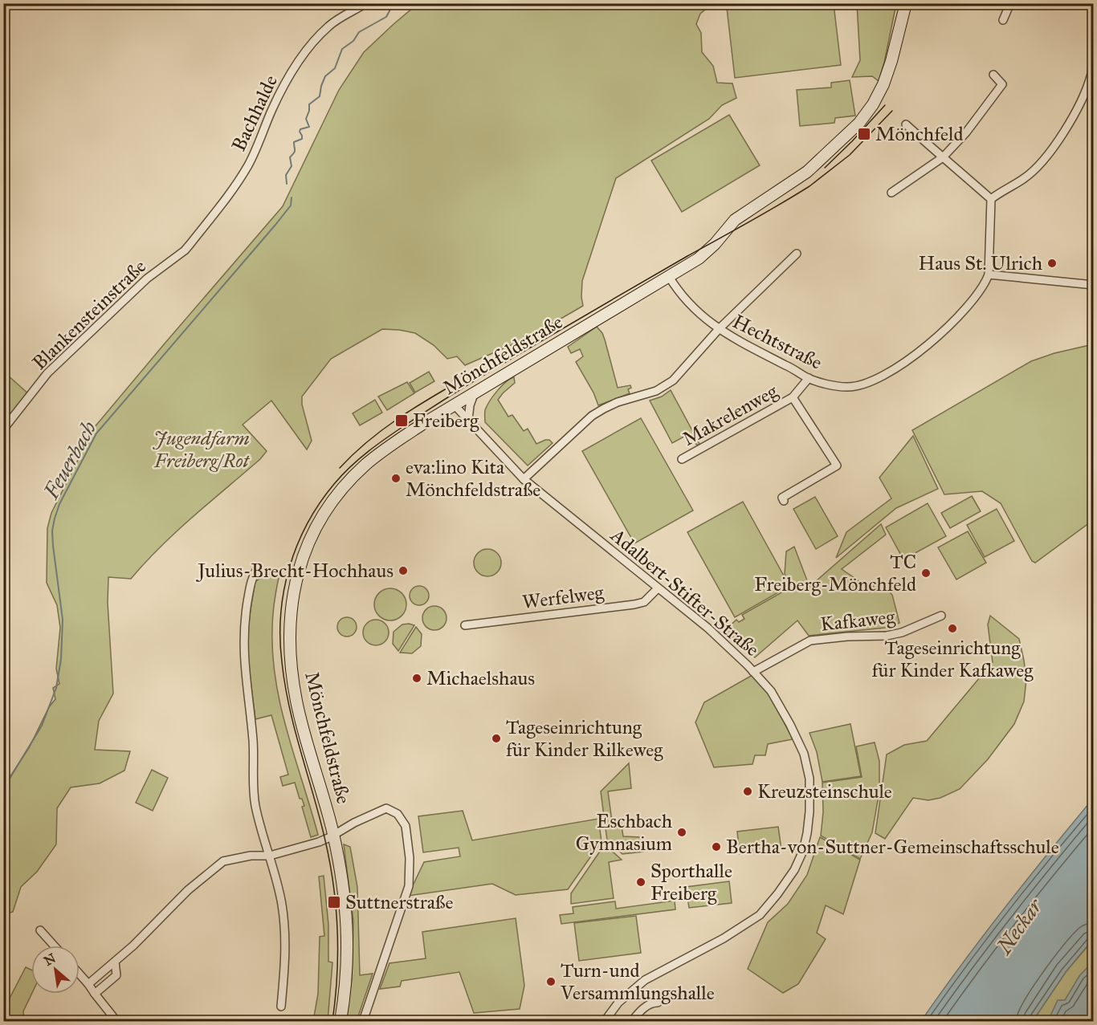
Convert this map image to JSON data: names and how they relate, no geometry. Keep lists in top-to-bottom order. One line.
{"streets":{"main road":["Mönchfeldstraße"],"street":["Bachhalde","Blankensteinstraße","Hechtstraße","Makrelenweg","Adalbert-Stifter-Straße","Werfelweg","Kafkaweg"]},"crossings":[["Bachhalde","Blankensteinstraße"],["Hechtstraße","Mönchfeldstraße"],["Hechtstraße","Makrelenweg"],["Mönchfeldstraße","Adalbert-Stifter-Straße"],["Adalbert-Stifter-Straße","Werfelweg"],["Adalbert-Stifter-Straße","Kafkaweg"]],"water":["Feuerbach","Neckar"],"parks":["Jugendfarm Freiberg/Rot"],"places":{"transit":["Mönchfeld","Freiberg","Suttnerstraße"],"other":["Haus St. Ulrich","eva:lino Kita Mönchfeldstraße","Julius-Brecht-Hochhaus","TC Freiberg-Mönchfeld","Tageseinrichtung für Kinder Kafkaweg","Michaelshaus","Tageseinrichtung für Kinder Rilkeweg","Kreuzsteinschule","Eschbach Gymnasium","Bertha-von-Suttner-Gemeinschaftsschule","Sporthalle Freiberg","Turn-und Versammlungshalle"]},"north":"top left"}
